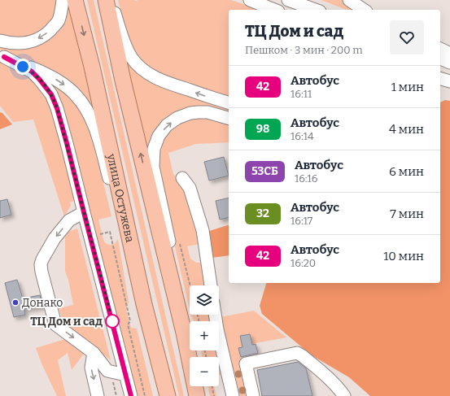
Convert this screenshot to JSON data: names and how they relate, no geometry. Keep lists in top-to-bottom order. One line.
{"streets":{"main road":["улица Остужева"]},"places":["Донако","ТЦ Дом и сад"],"lines":["bus line 42"],"page":{"heading":["ТЦ Дом и сад","Пешком · 3 мин · 200 m"],"list":[{"mark":"42","name":"Автобус","note":"16:11","value":"1 мин"},{"mark":"98","name":"Автобус","note":"16:14","value":"4 мин"},{"mark":"53СБ","name":"Автобус","note":"16:16","value":"6 мин"},{"mark":"32","name":"Автобус","note":"16:17","value":"7 мин"},{"mark":"42","name":"Автобус","note":"16:20","value":"10 мин"}],"map_buttons":["+","−"]}}
